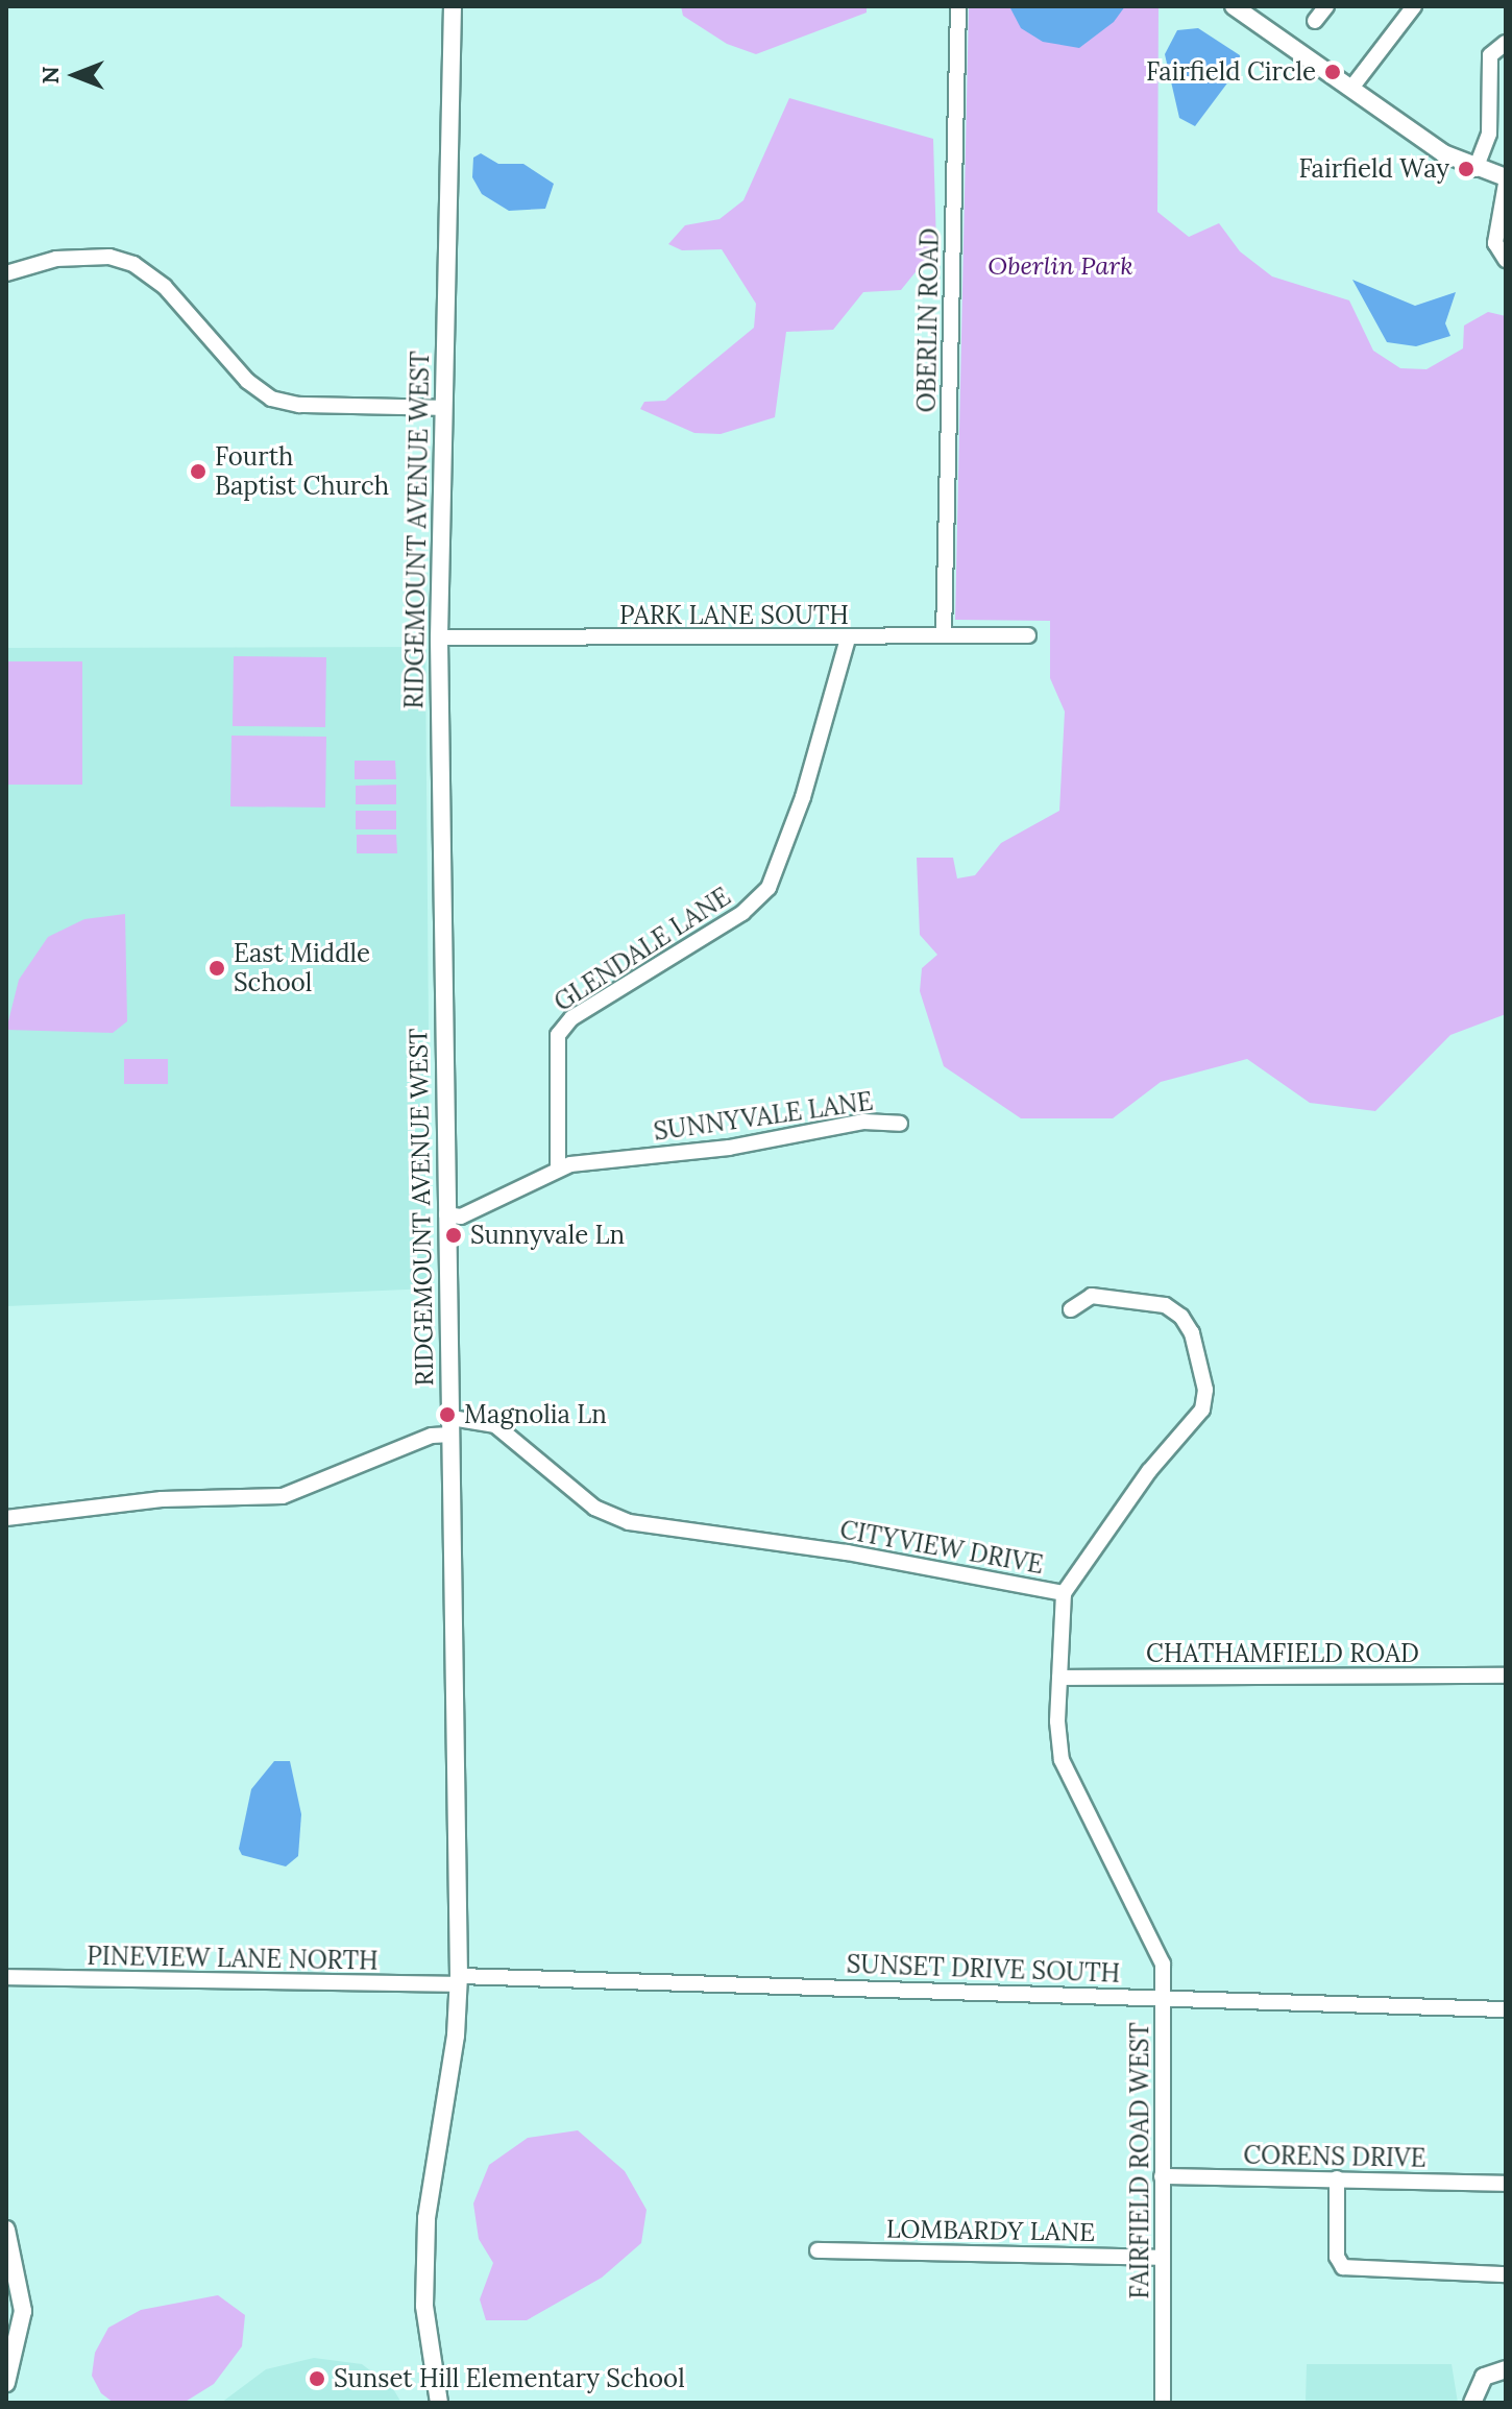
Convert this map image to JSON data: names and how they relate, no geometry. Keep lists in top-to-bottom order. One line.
{"streets":{"street":["OBERLIN ROAD","RIDGEMOUNT AVENUE WEST","PARK LANE SOUTH","GLENDALE LANE","SUNNYVALE LANE","CITYVIEW DRIVE","CHATHAMFIELD ROAD","PINEVIEW LANE NORTH","SUNSET DRIVE SOUTH","CORENS DRIVE","FAIRFIELD ROAD WEST","LOMBARDY LANE"]},"crossings":[["OBERLIN ROAD","PARK LANE SOUTH"],["RIDGEMOUNT AVENUE WEST","PARK LANE SOUTH"],["RIDGEMOUNT AVENUE WEST","SUNNYVALE LANE"],["RIDGEMOUNT AVENUE WEST","CITYVIEW DRIVE"],["RIDGEMOUNT AVENUE WEST","PINEVIEW LANE NORTH"],["RIDGEMOUNT AVENUE WEST","SUNSET DRIVE SOUTH"],["PARK LANE SOUTH","GLENDALE LANE"],["GLENDALE LANE","SUNNYVALE LANE"],["CITYVIEW DRIVE","FAIRFIELD ROAD WEST"],["CHATHAMFIELD ROAD","FAIRFIELD ROAD WEST"],["PINEVIEW LANE NORTH","SUNSET DRIVE SOUTH"],["SUNSET DRIVE SOUTH","FAIRFIELD ROAD WEST"],["CORENS DRIVE","FAIRFIELD ROAD WEST"],["FAIRFIELD ROAD WEST","LOMBARDY LANE"]],"parks":["Oberlin Park"],"places":["Fairfield Circle","Fairfield Way","Fourth Baptist Church","East Middle School","Sunnyvale Ln","Magnolia Ln","Sunset Hill Elementary School"],"north":"left"}
